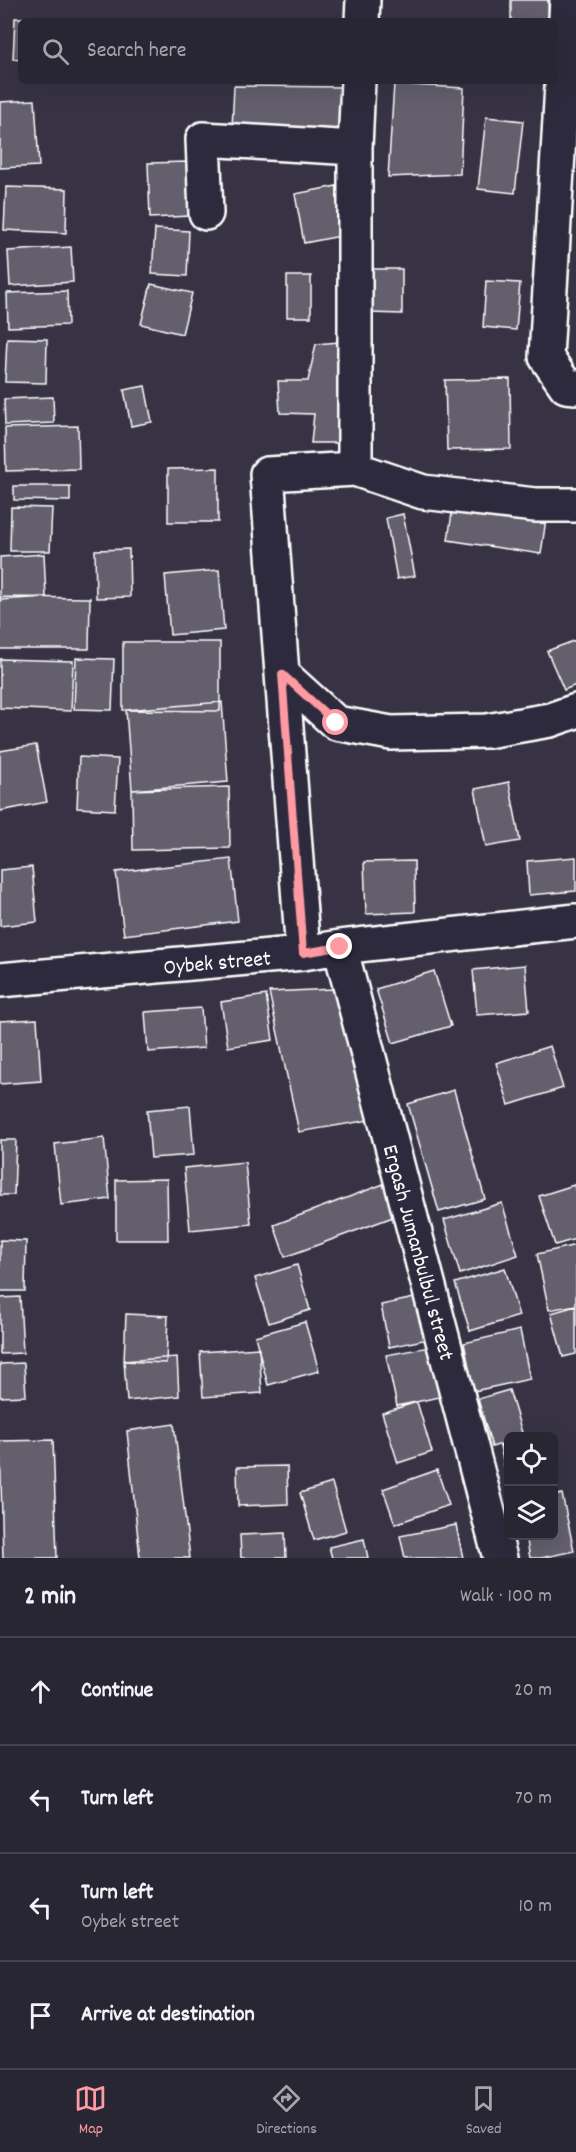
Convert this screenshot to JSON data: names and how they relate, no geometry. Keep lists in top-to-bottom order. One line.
{"streets":{"street":["Oybek street","Ergash Jumanbulbul street"]},"crossings":[["Oybek street","Ergash Jumanbulbul street"]],"page":{"search":"Search here","heading":["2 min","Walk · 100 m"],"list":[["Continue","20 m"],["Turn left","70 m"],["Turn left","Oybek street","10 m"],"Arrive at destination"],"nav":["Map","Directions","Saved"]}}
